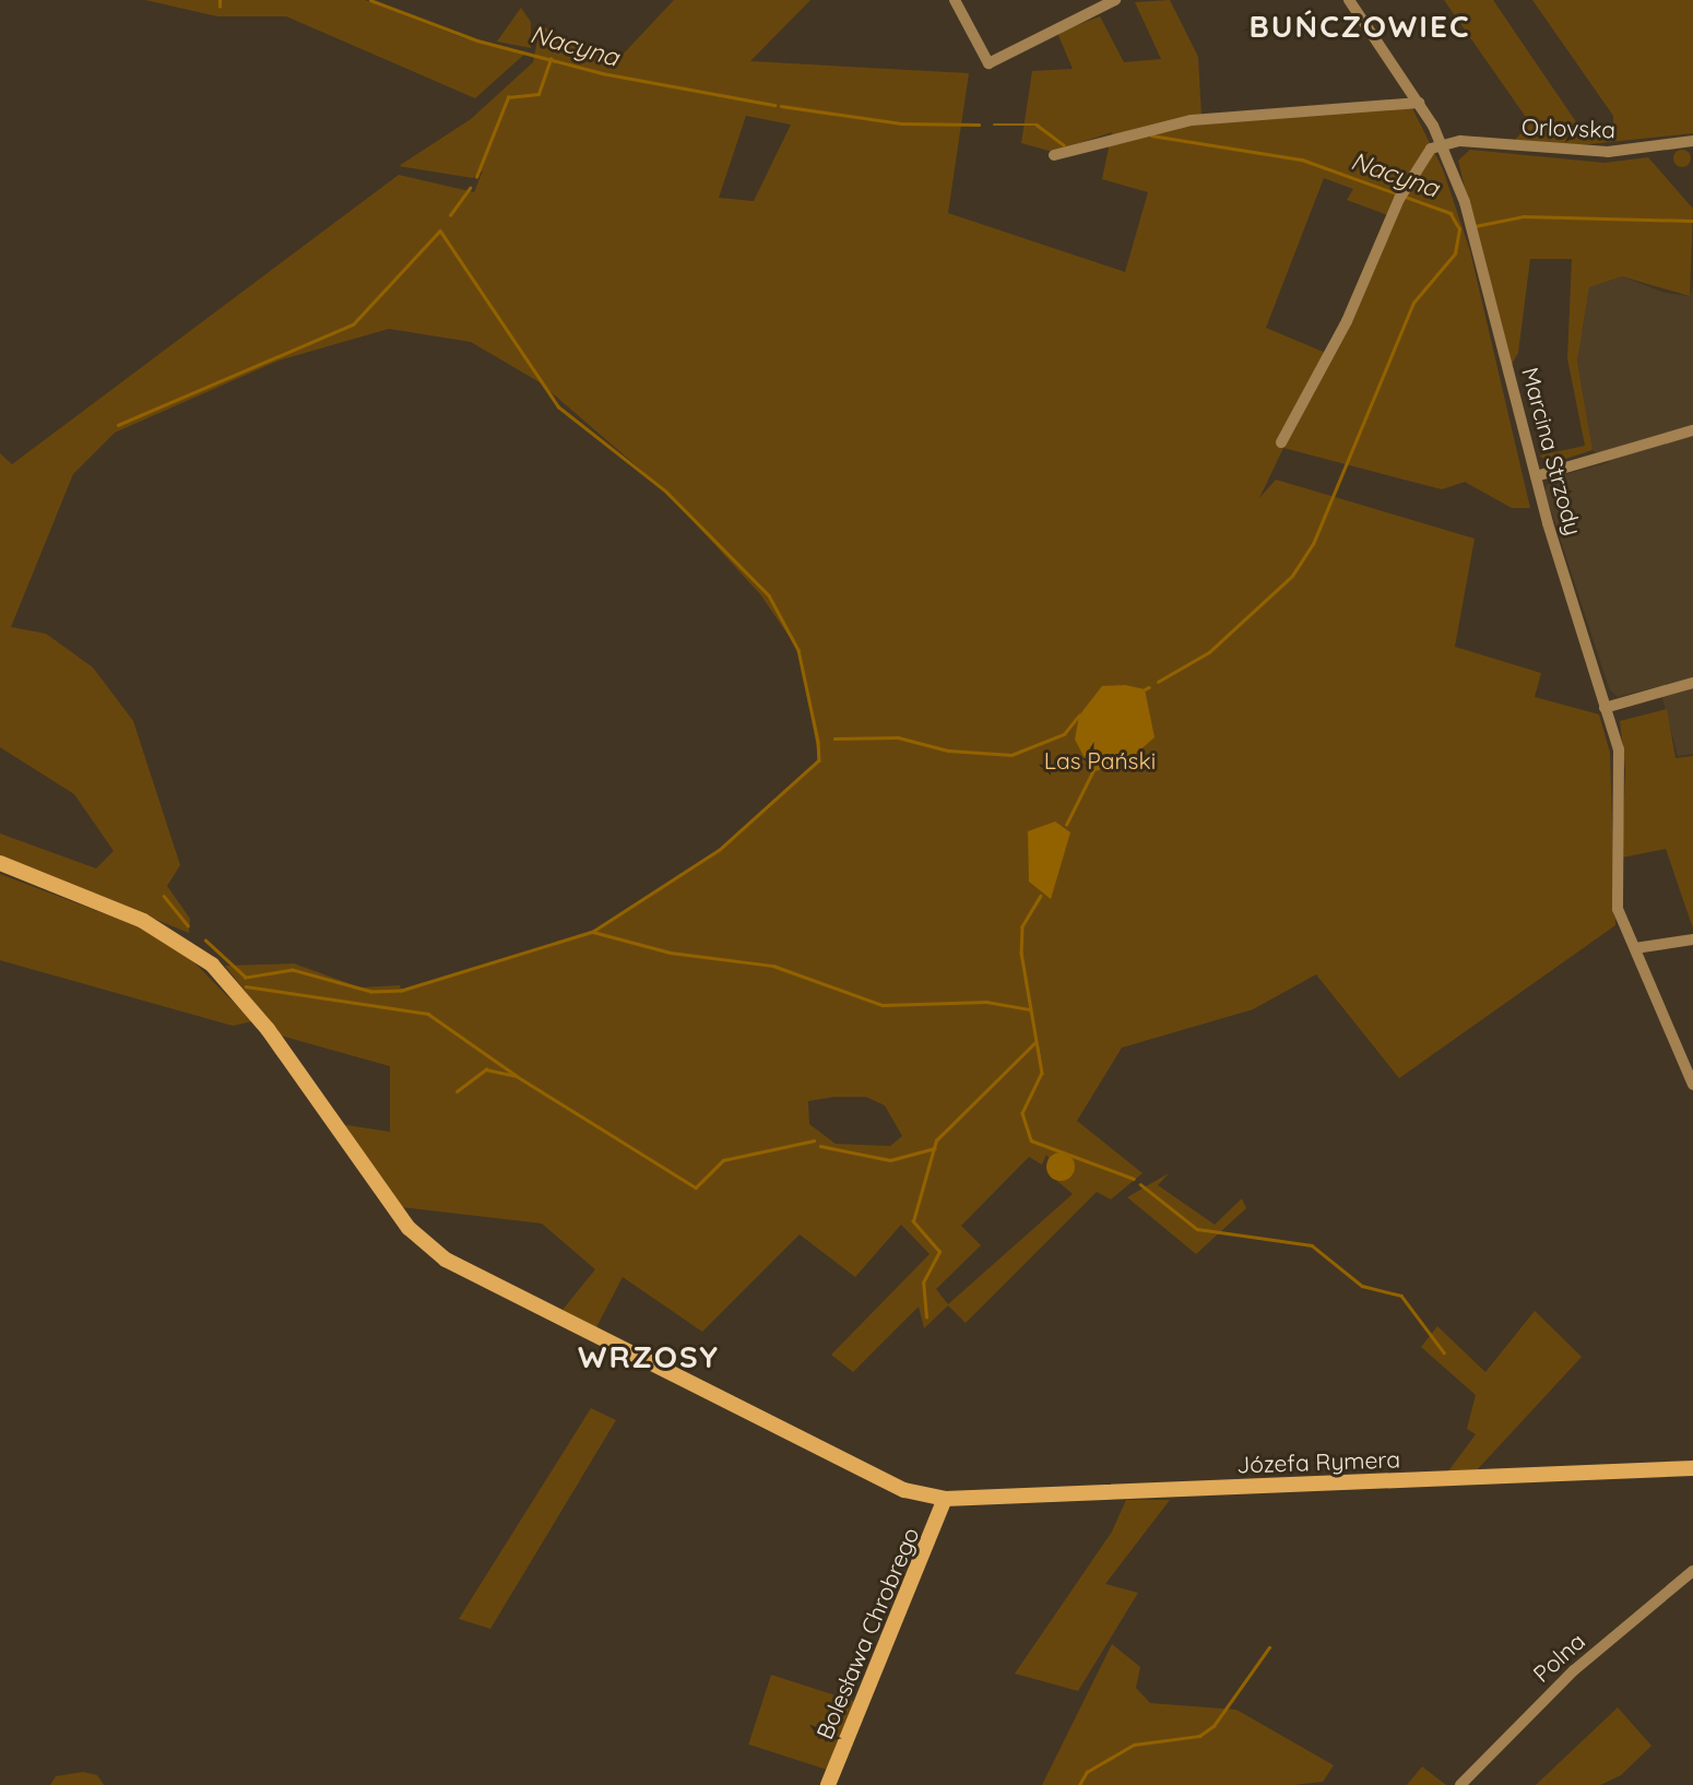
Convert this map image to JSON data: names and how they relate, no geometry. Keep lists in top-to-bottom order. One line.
{"streets":{"street":["Orlovska","Marcina Strzody","Józefa Rymera","Bolesława Chrobrego","Polna"]},"crossings":[["Orlovska","Marcina Strzody"],["Józefa Rymera","Bolesława Chrobrego"]],"districts":["BUŃCZOWIEC","WRZOSY"],"water":["Nacyna"],"parks":["Las Pański"]}
